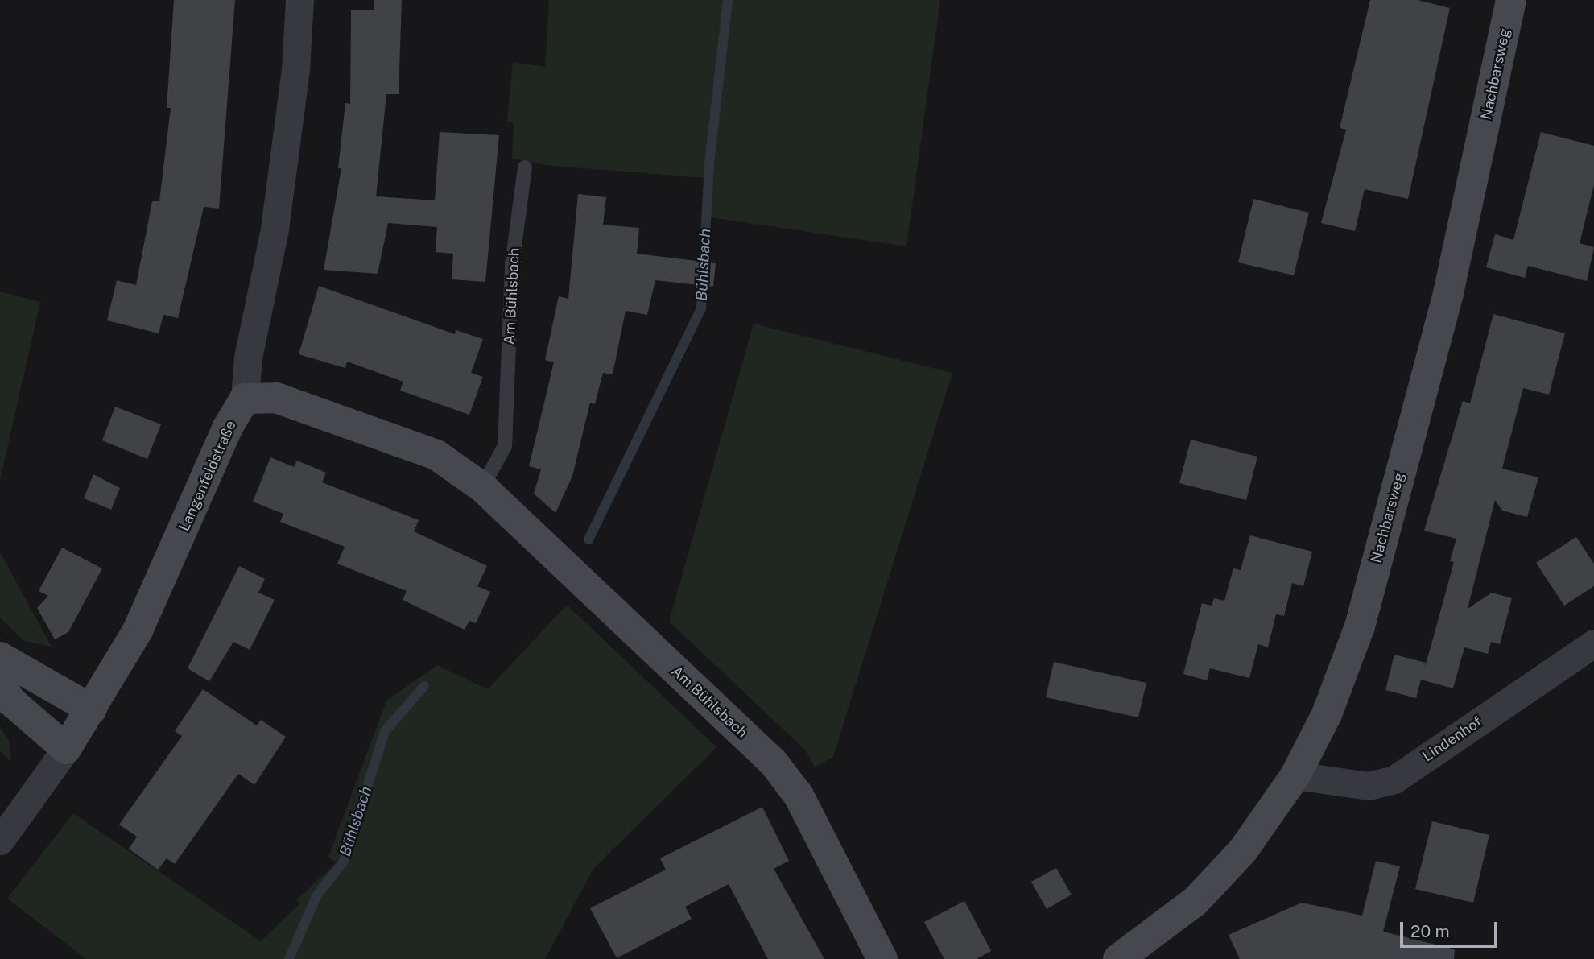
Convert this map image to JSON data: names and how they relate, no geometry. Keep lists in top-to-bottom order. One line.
{"streets":{"street":["Nachbarsweg","Am Bühlsbach","Langenfeldstraße","Lindenhof"]},"crossings":[["Nachbarsweg","Lindenhof"],["Am Bühlsbach","Langenfeldstraße"]],"water":["Bühlsbach"],"scale_bar":"20 m"}
